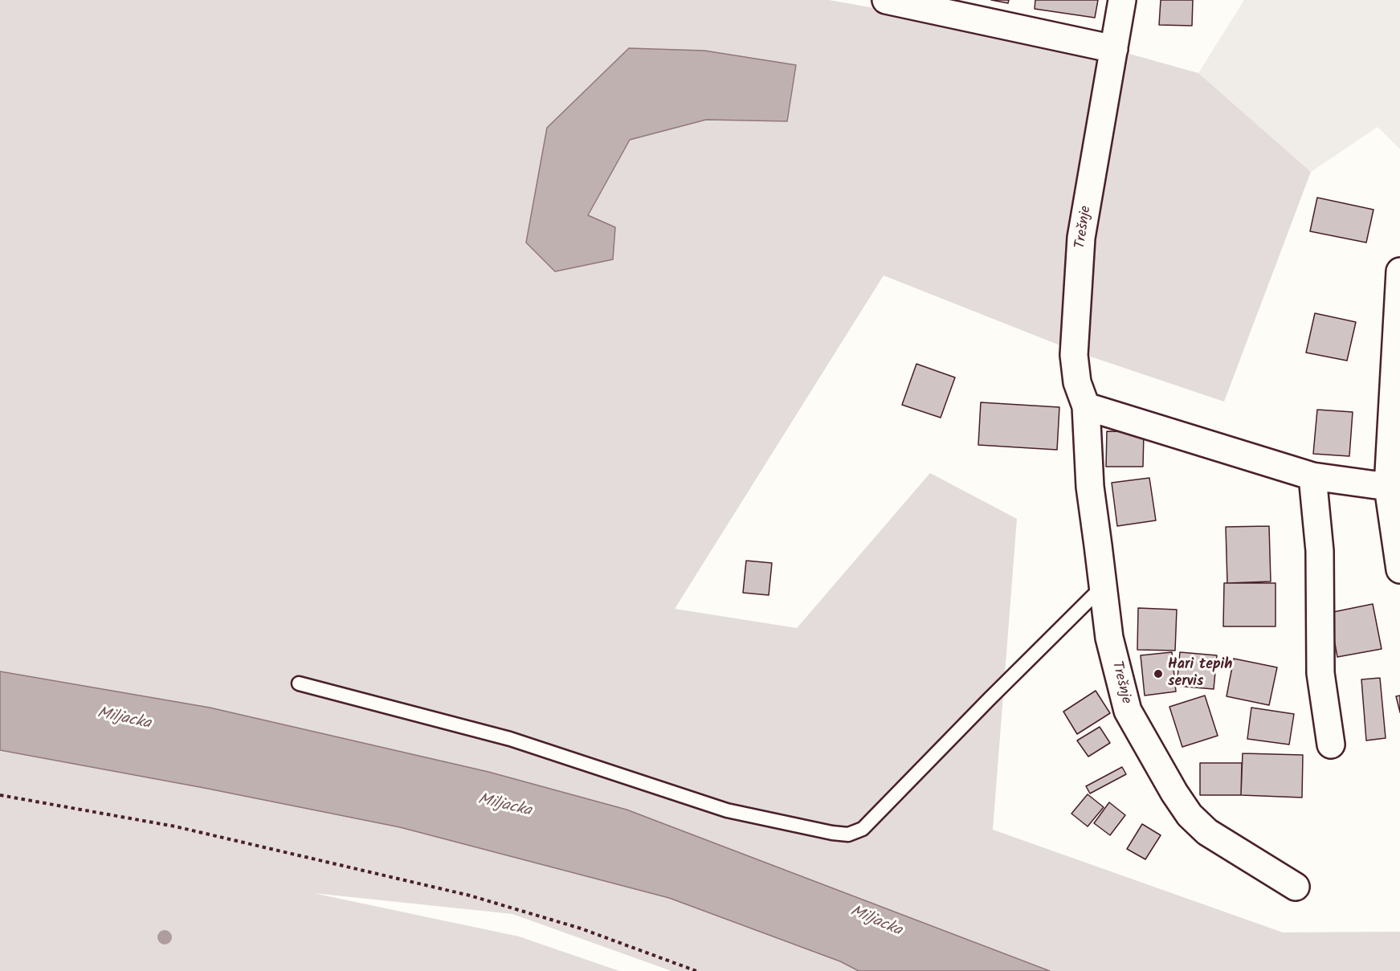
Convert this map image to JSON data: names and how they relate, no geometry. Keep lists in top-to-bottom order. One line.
{"streets":{"street":["Trešnje"]},"water":["Miljacka"],"places":["Hari tepih servis"]}
